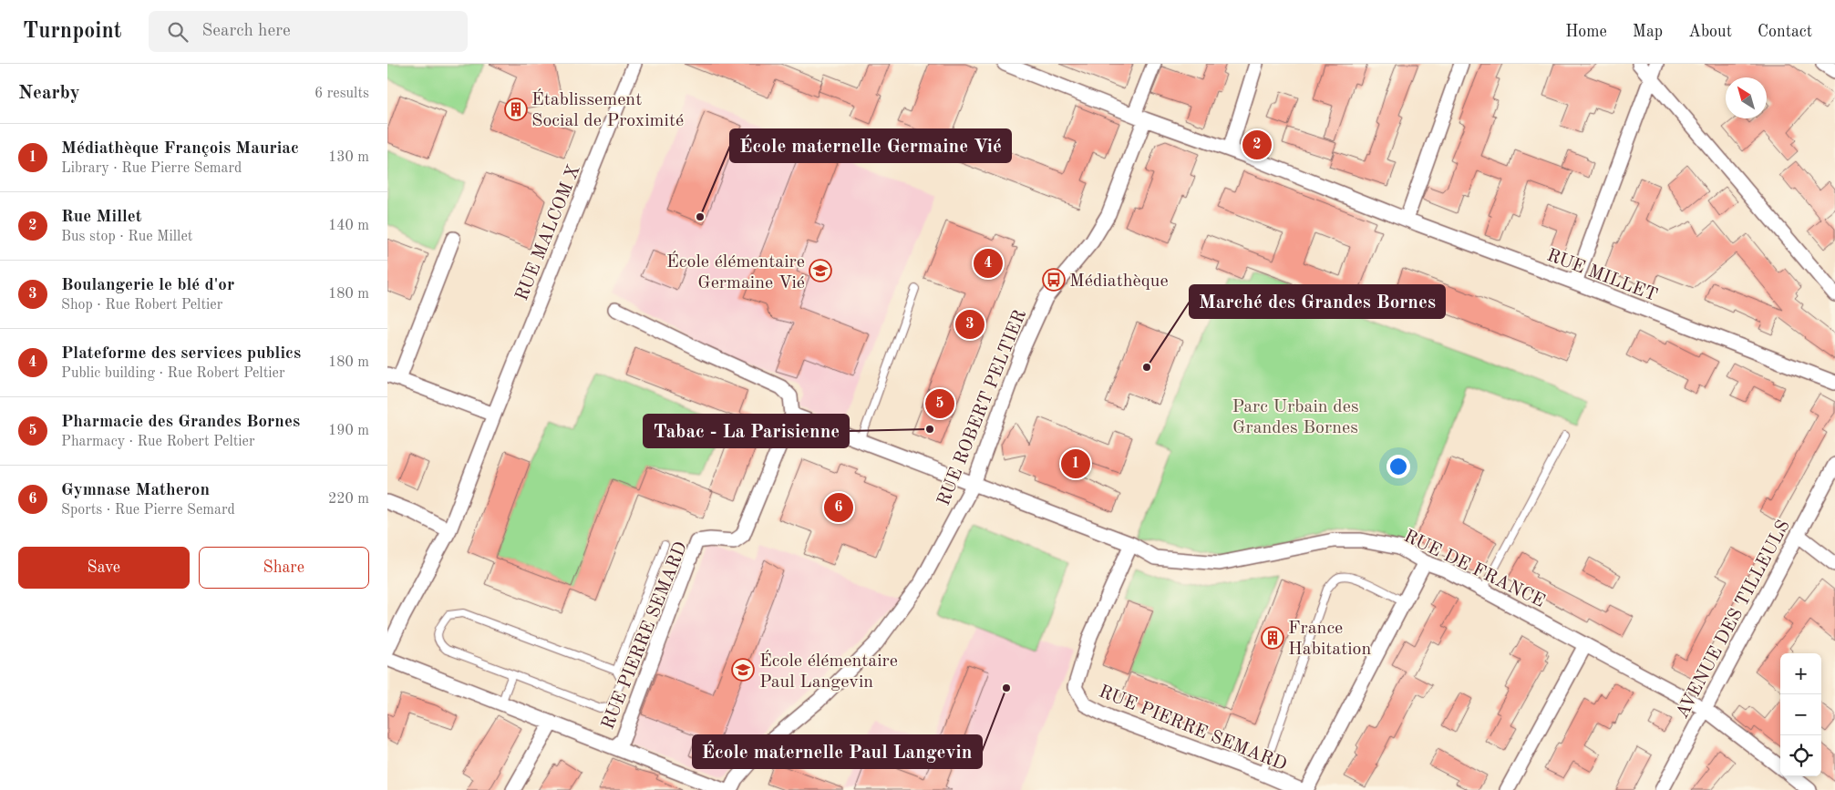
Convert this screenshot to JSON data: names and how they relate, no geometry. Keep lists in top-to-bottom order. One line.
{"streets":{"street":["RUE MALCOM X","RUE MILLET","RUE ROBERT PELTIER","RUE DE FRANCE","AVENUE DES TILLEULS","RUE PIERRE SEMARD"]},"crossings":[["RUE MILLET","RUE ROBERT PELTIER"],["RUE DE FRANCE","AVENUE DES TILLEULS"],["RUE DE FRANCE","RUE PIERRE SEMARD"]],"parks":["Parc Urbain des Grandes Bornes"],"places":{"building":["Établissement Social de Proximité","France Habitation"],"other":["École maternelle Germaine Vié","Marché des Grandes Bornes","Tabac - La Parisienne","École maternelle Paul Langevin"],"school or university":["École élémentaire Germaine Vié","École élémentaire Paul Langevin"],"bus stop":["Médiathèque"]},"north":"top left","page":{"header":"Turnpoint","search":"Search here","nav":["Home","Map","About","Contact"],"heading":["Nearby","6 results"],"list":[{"mark":"1","name":"Médiathèque François Mauriac","note":"Library · Rue Pierre Semard","value":"130 m"},{"mark":"2","name":"Rue Millet","note":"Bus stop · Rue Millet","value":"140 m"},{"mark":"3","name":"Boulangerie le blé d'or","note":"Shop · Rue Robert Peltier","value":"180 m"},{"mark":"4","name":"Plateforme des services publics","note":"Public building · Rue Robert Peltier","value":"180 m"},{"mark":"5","name":"Pharmacie des Grandes Bornes","note":"Pharmacy · Rue Robert Peltier","value":"190 m"},{"mark":"6","name":"Gymnase Matheron","note":"Sports · Rue Pierre Semard","value":"220 m"}],"pins":["2","4","3","5","1","6"],"buttons":["Save","Share"],"map_buttons":["+","−"]}}
